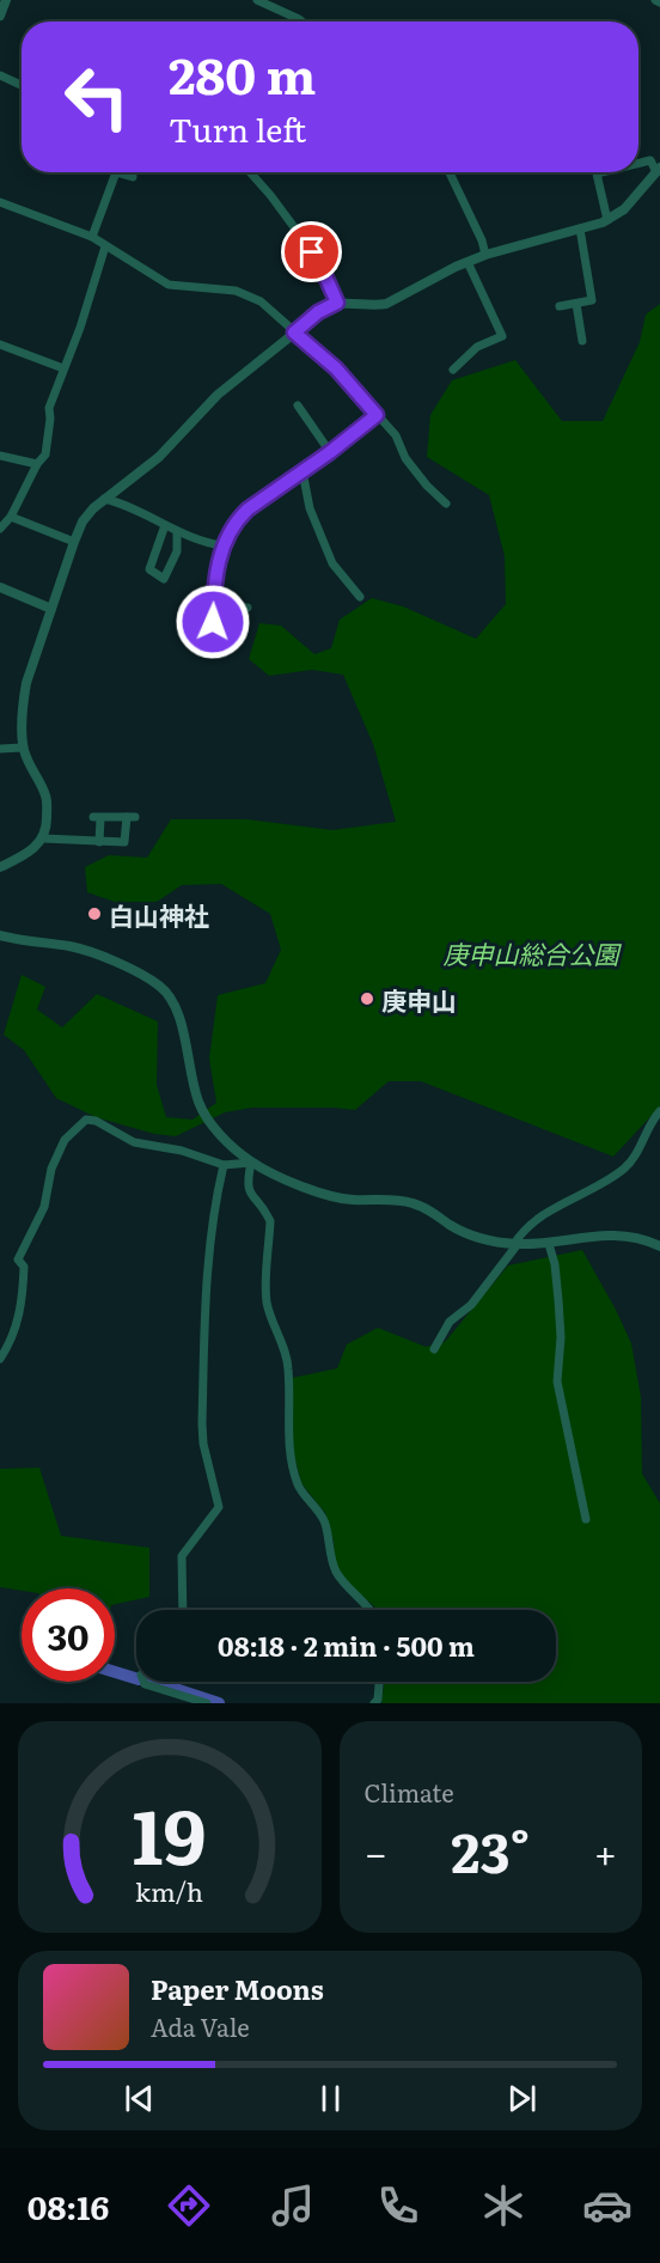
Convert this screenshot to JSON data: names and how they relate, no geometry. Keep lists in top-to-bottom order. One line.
{"parks":["庚申山総合公園"],"places":["白山神社","庚申山"],"page":{"turn":["280 m","Turn left"],"limit":"30","trip":"08:18 · 2 min · 500 m","tile":"Climate","heat":["−","23°","+"],"song":["Paper Moons","Ada Vale"],"tabs":"08:16","gauge":["19","km/h"]}}
